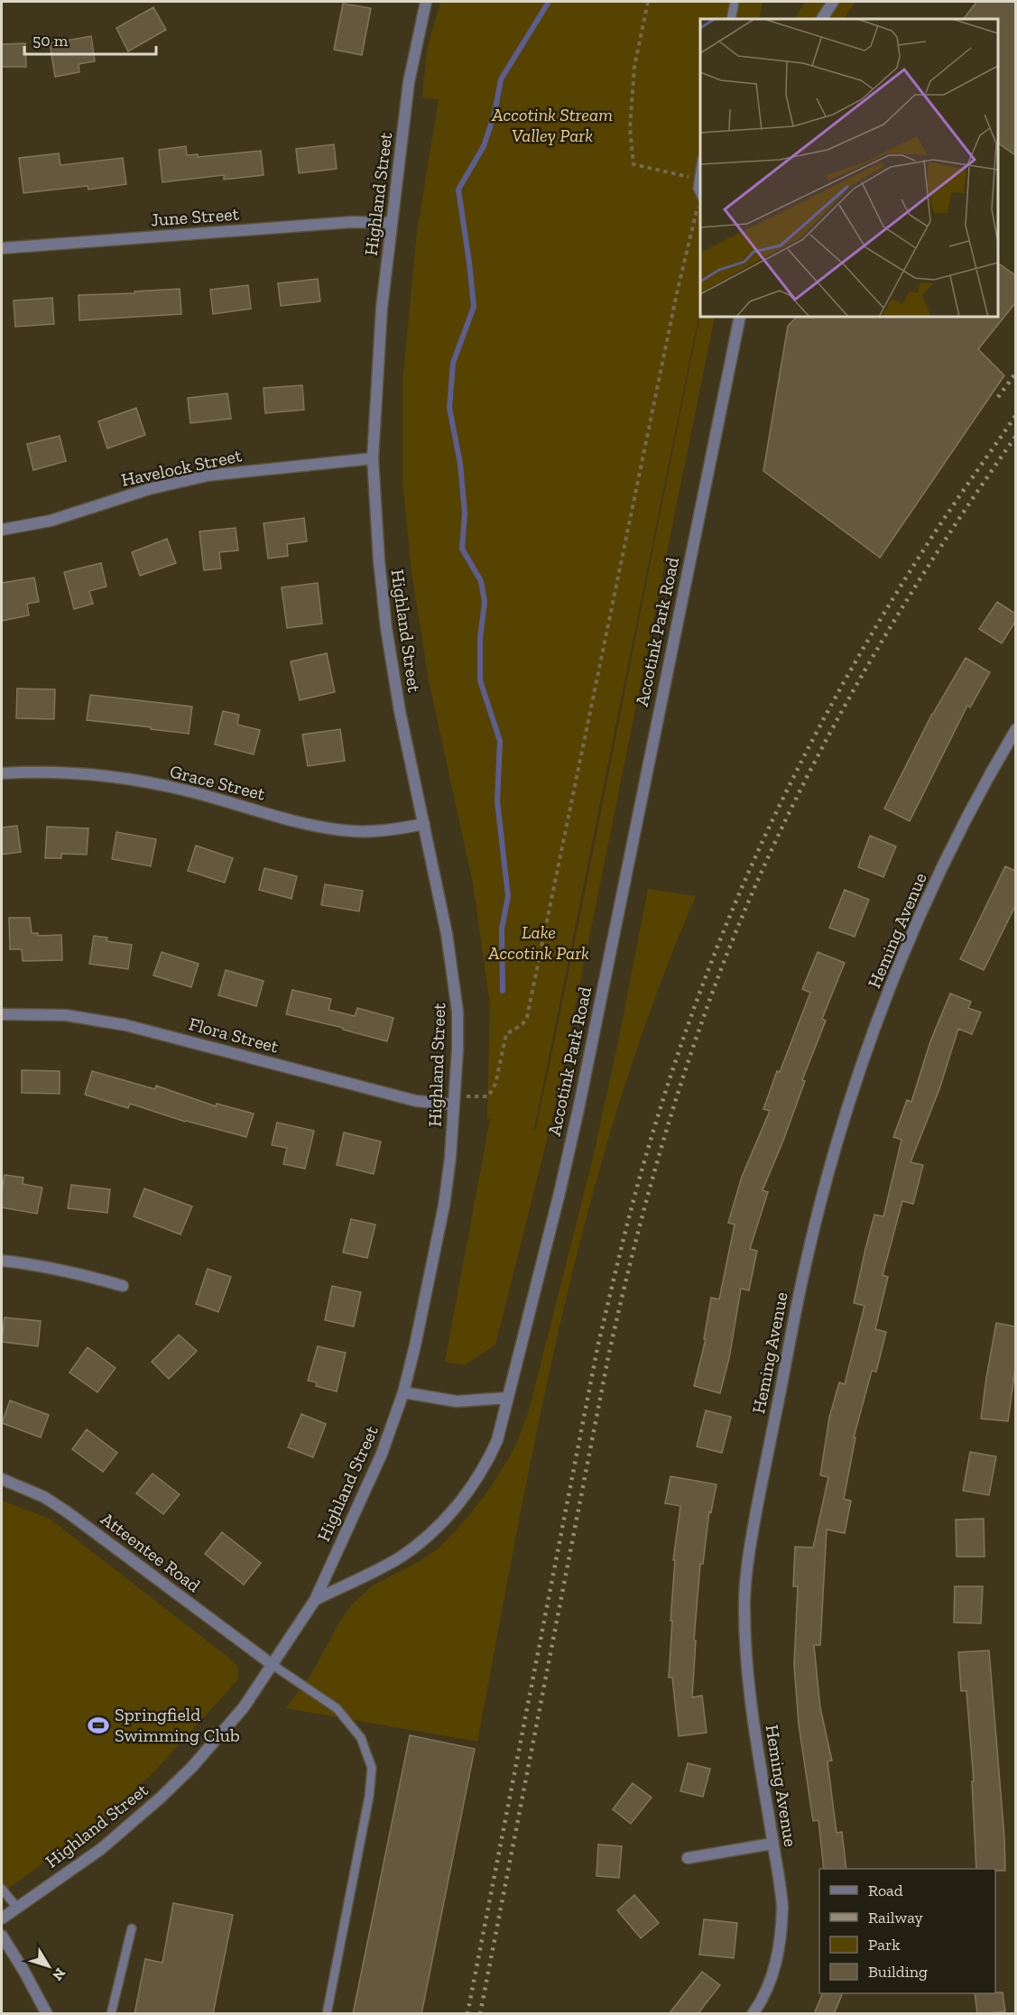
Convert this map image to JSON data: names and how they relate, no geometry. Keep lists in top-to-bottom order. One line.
{"streets":{"street":["Highland Street","June Street","Havelock Street","Accotink Park Road","Grace Street","Heming Avenue","Flora Street","Atteentee Road"]},"crossings":[["Highland Street","June Street"],["Highland Street","Havelock Street"],["Highland Street","Accotink Park Road"],["Highland Street","Grace Street"],["Highland Street","Flora Street"],["Highland Street","Atteentee Road"]],"parks":["Accotink Stream Valley Park","Lake Accotink Park"],"places":{"sports":["Springfield Swimming Club"]},"legend":["Road","Railway","Park","Building"],"scale_bar":"50 m","north":"bottom right"}
